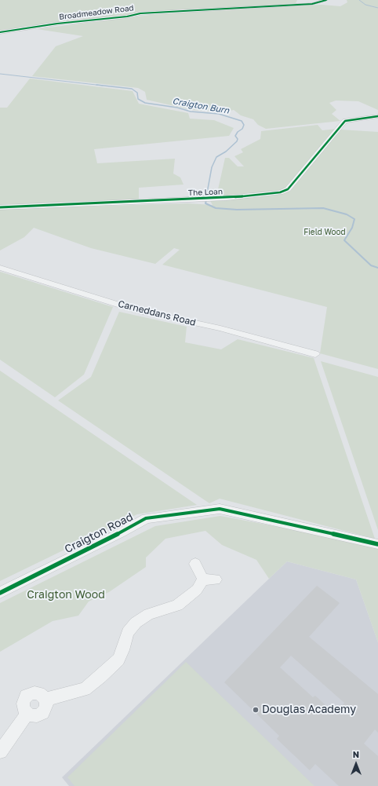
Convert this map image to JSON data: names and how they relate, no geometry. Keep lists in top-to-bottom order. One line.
{"streets":{"street":["Broadmeadow Road","The Loan","Carneddans Road","Craigton Road"]},"water":["Craigton Burn"],"parks":["Field Wood","Craigton Wood"],"places":["Douglas Academy"],"north":"top"}
